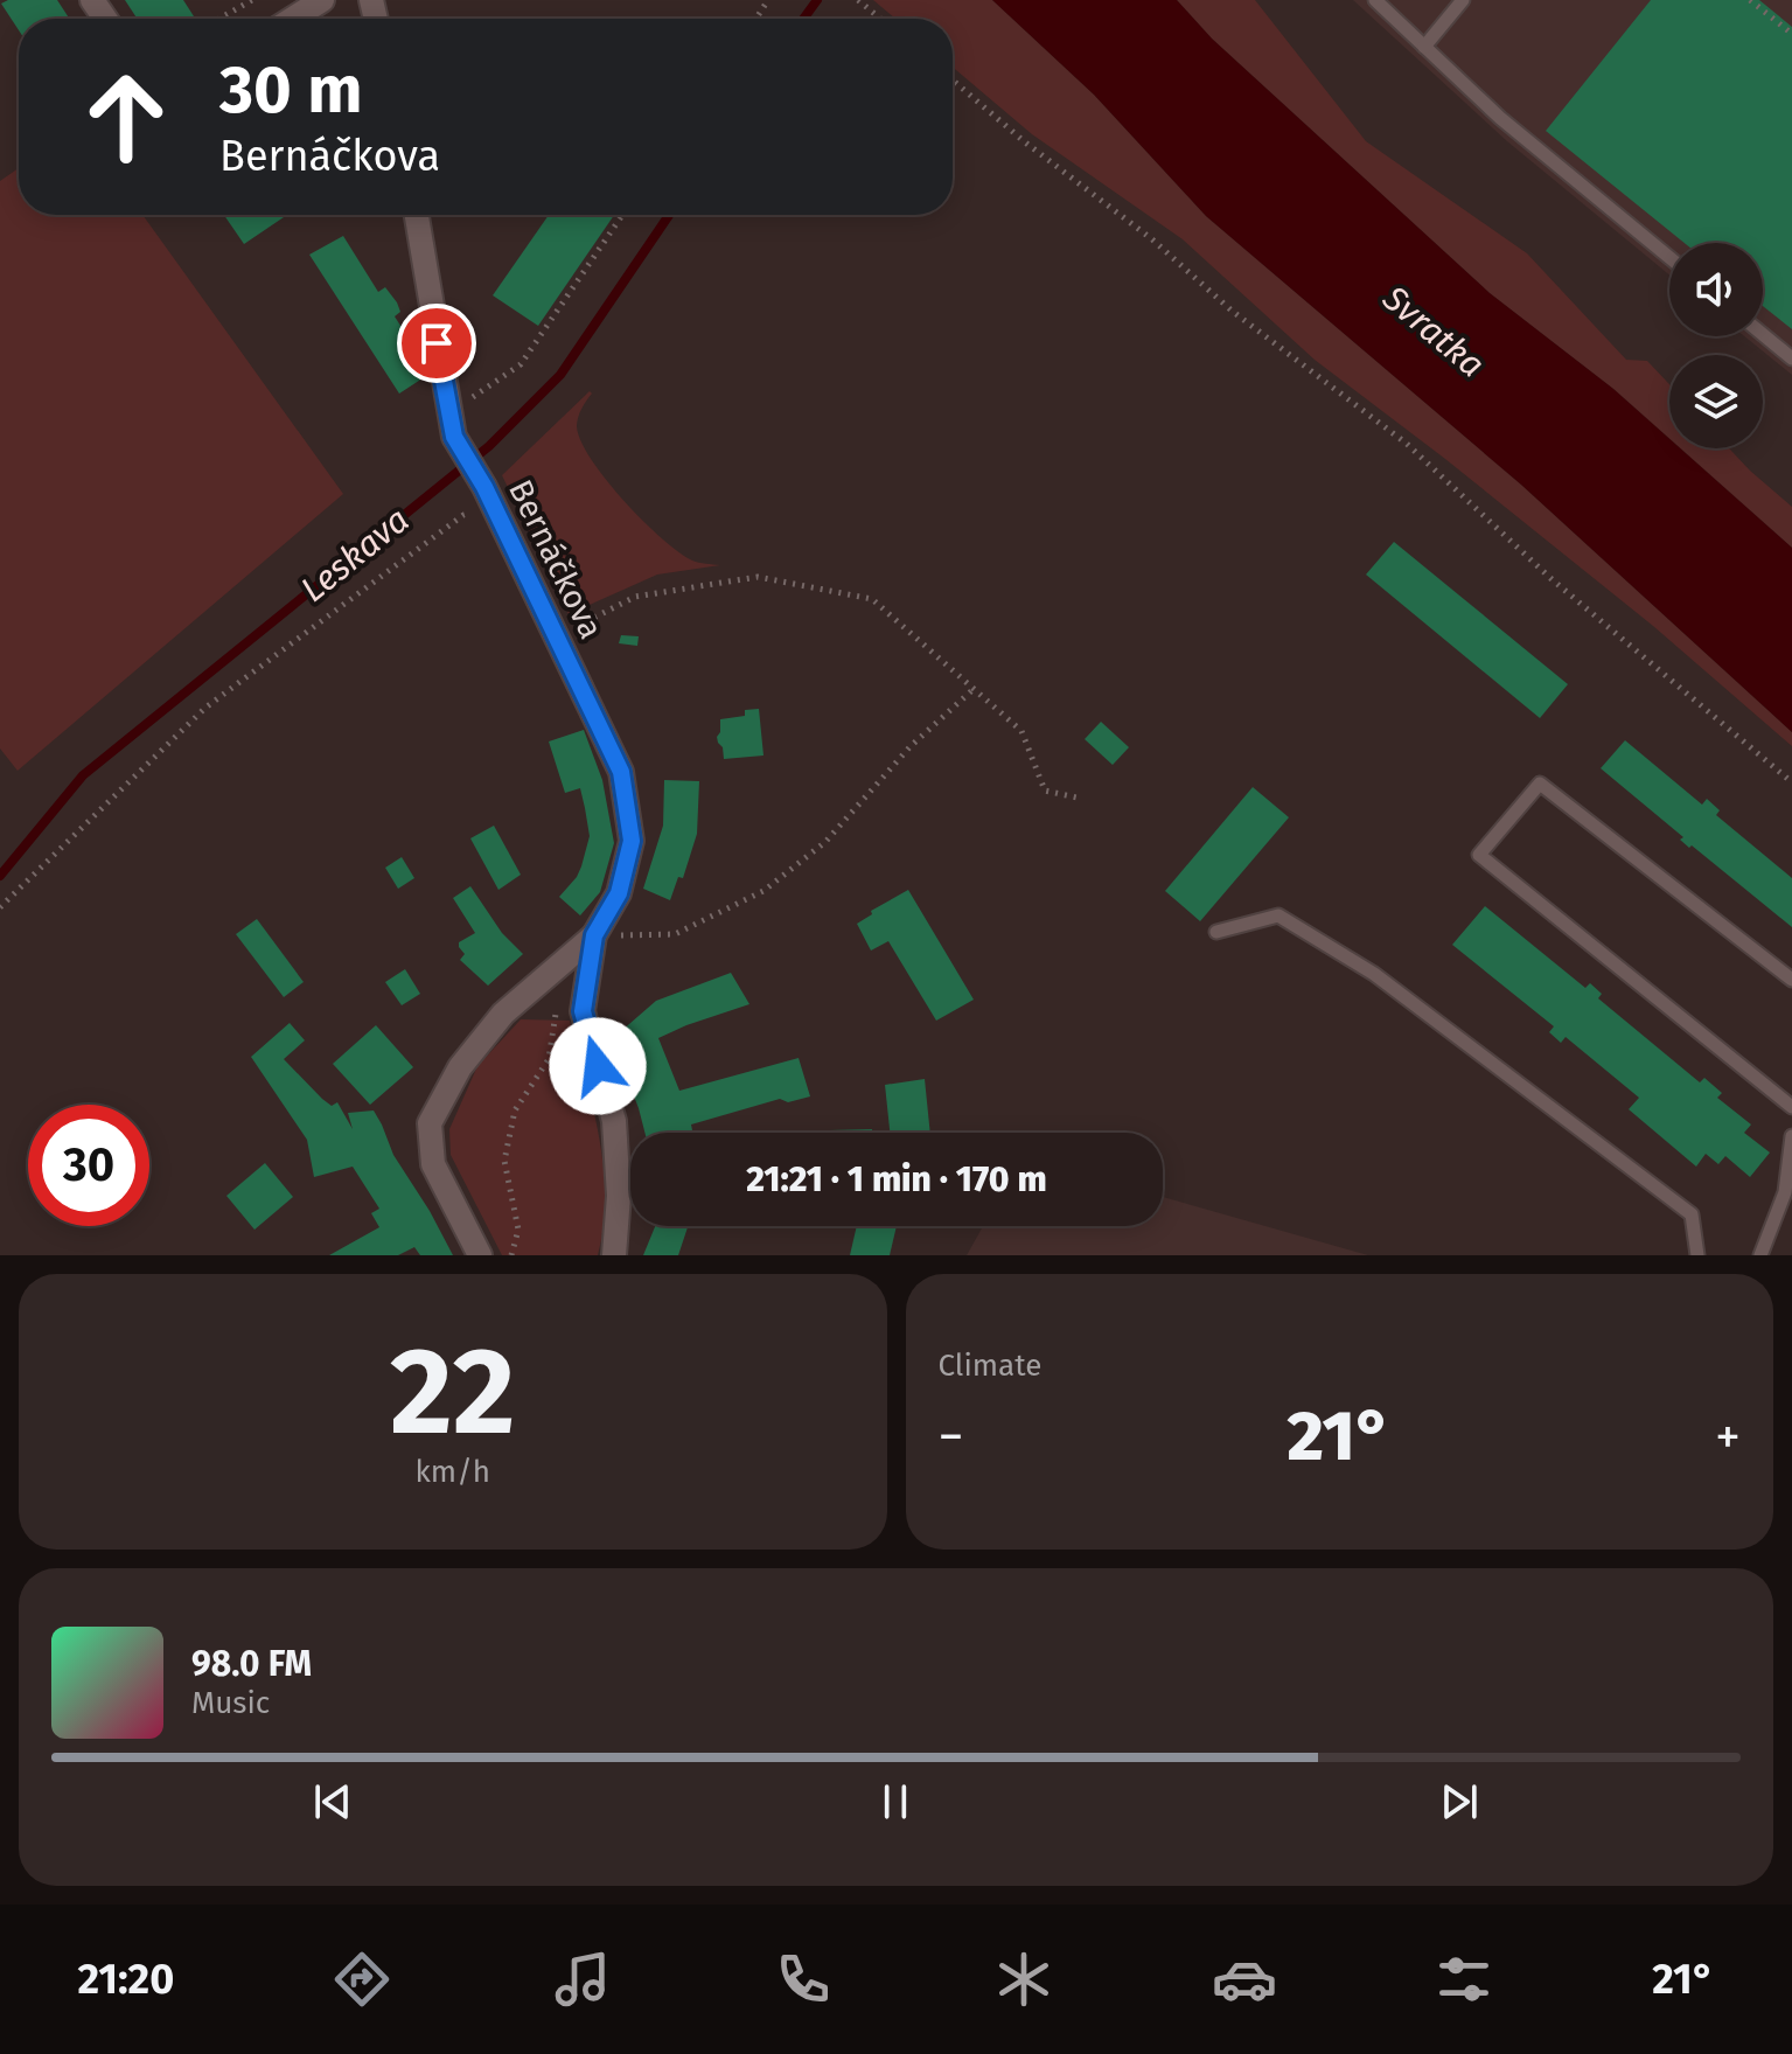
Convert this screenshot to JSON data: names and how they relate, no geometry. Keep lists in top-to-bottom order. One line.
{"streets":{"street":["Bernáčkova"]},"water":["Svratka","Leskava"],"page":{"turn":["30 m","Bernáčkova"],"limit":"30","trip":"21:21 · 1 min · 170 m","tile":[["22","km/h"],"Climate"],"heat":["−","21°","+"],"song":["98.0 FM","Music"],"tabs":["21:20","21°"]}}
